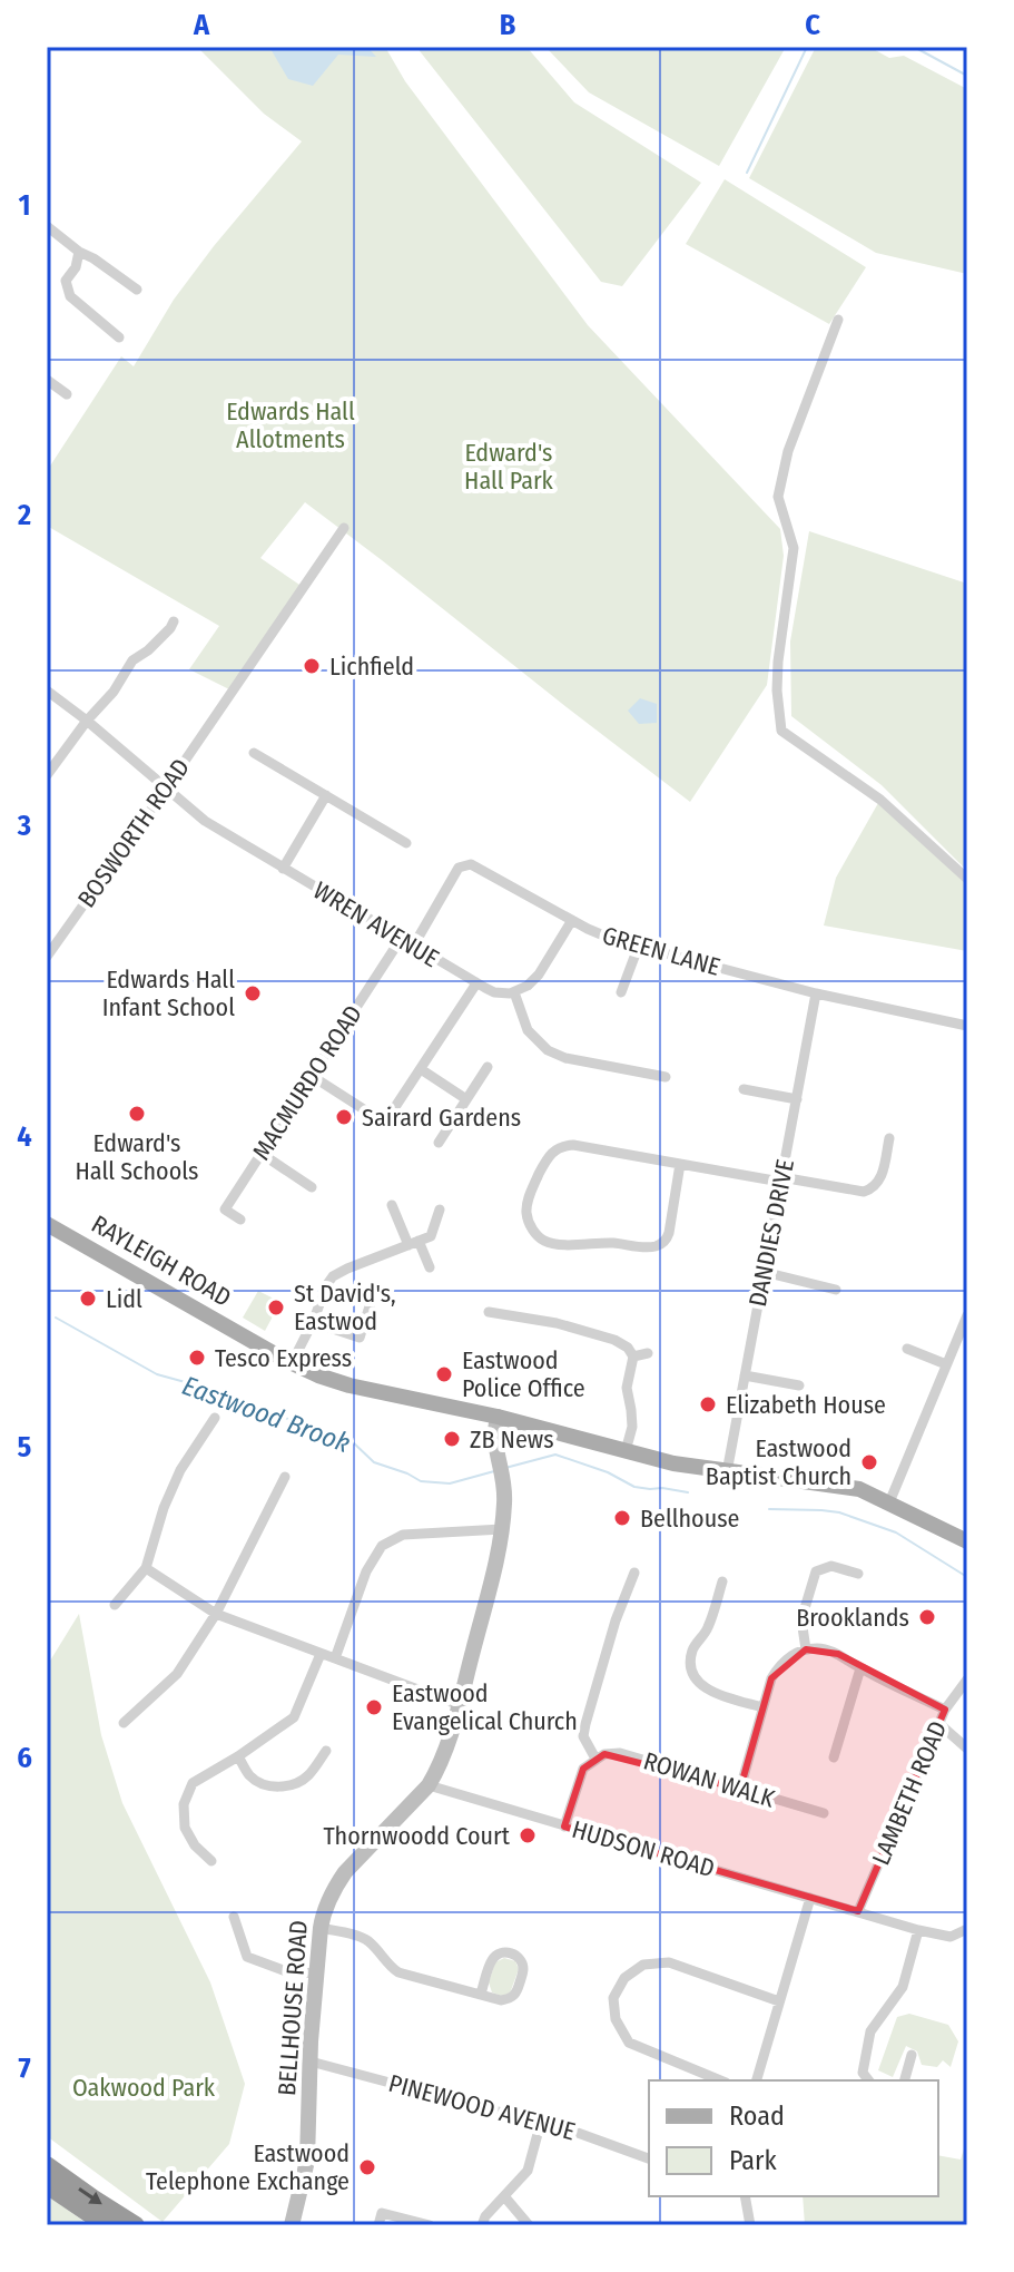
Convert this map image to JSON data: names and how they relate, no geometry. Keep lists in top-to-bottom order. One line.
{"streets":{"main road":["RAYLEIGH ROAD"],"street":["BOSWORTH ROAD","WREN AVENUE","GREEN LANE","MACMURDO ROAD","DANDIES DRIVE","ROWAN WALK","LAMBETH ROAD","HUDSON ROAD","BELLHOUSE ROAD","PINEWOOD AVENUE"]},"crossings":[["BOSWORTH ROAD","WREN AVENUE"],["WREN AVENUE","GREEN LANE"],["WREN AVENUE","MACMURDO ROAD"],["GREEN LANE","DANDIES DRIVE"],["DANDIES DRIVE","RAYLEIGH ROAD"],["RAYLEIGH ROAD","BELLHOUSE ROAD"],["LAMBETH ROAD","HUDSON ROAD"],["HUDSON ROAD","BELLHOUSE ROAD"],["BELLHOUSE ROAD","PINEWOOD AVENUE"]],"water":["Eastwood Brook"],"parks":["Edwards Hall Allotments","Edward's Hall Park","Oakwood Park"],"places":["Lichfield","Edwards Hall Infant School","Edward's Hall Schools","Sairard Gardens","Lidl","St David's, Eastwod","Tesco Express","Eastwood Police Office","Elizabeth House","ZB News","Eastwood Baptist Church","Bellhouse","Brooklands","Eastwood Evangelical Church","Thornwoodd Court","Eastwood Telephone Exchange"],"legend":["Road","Park"],"grid":{"columns":["A","B","C"],"rows":["1","2","3","4","5","6","7"]}}
